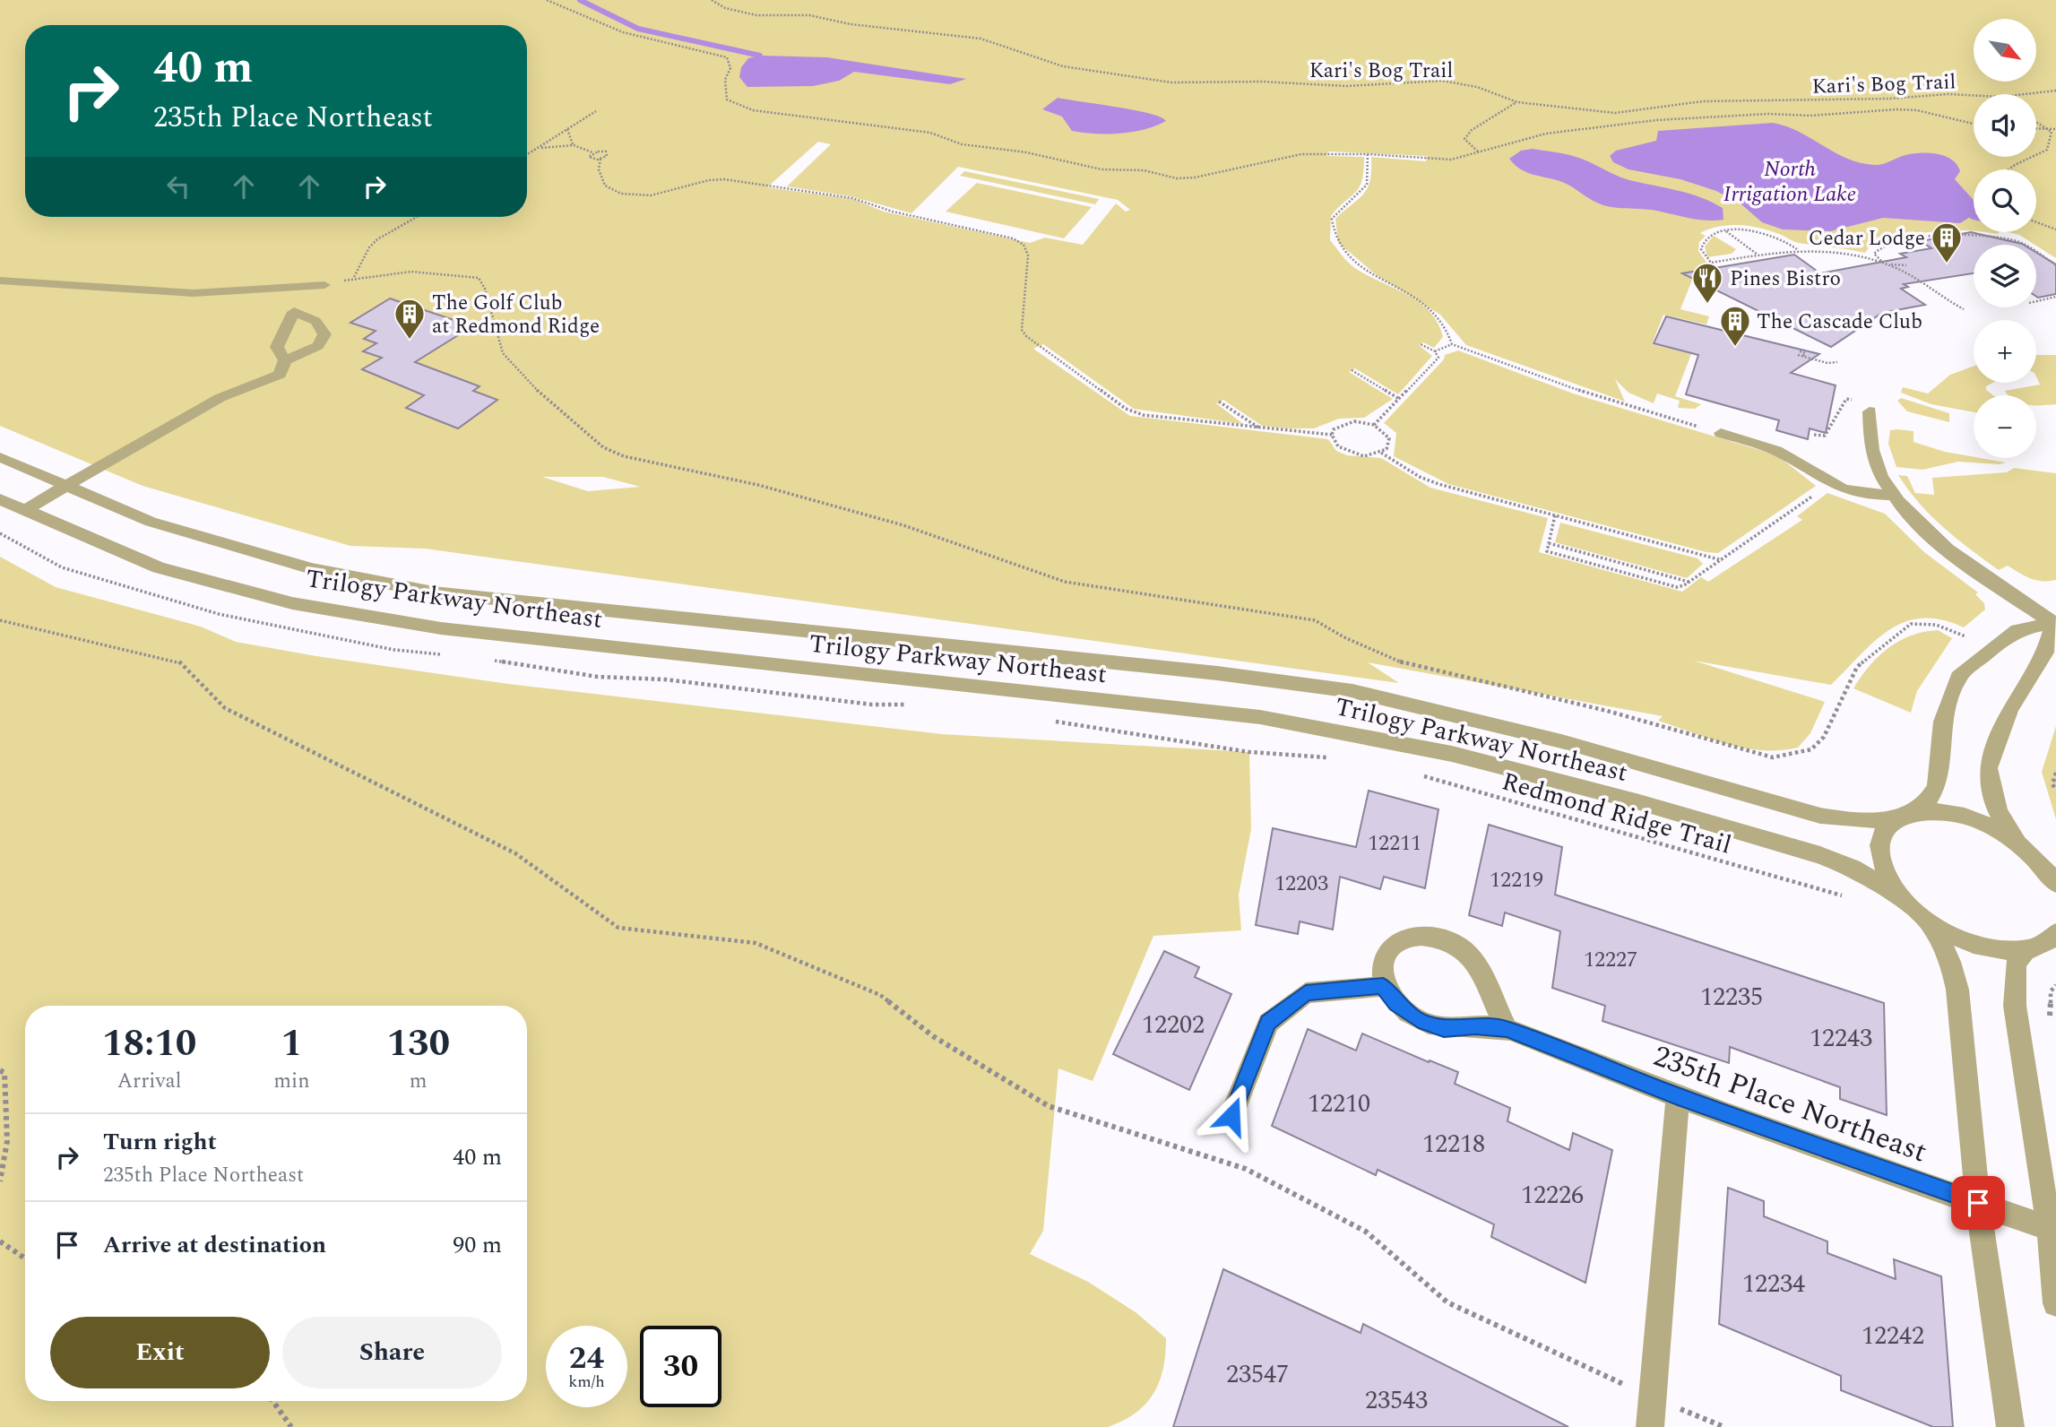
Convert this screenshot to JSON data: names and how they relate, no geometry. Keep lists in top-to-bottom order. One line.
{"streets":{"street":["Trilogy Parkway Northeast","235th Place Northeast"],"path":["Kari's Bog Trail","Redmond Ridge Trail"]},"water":["North Irrigation Lake"],"places":{"building":["Cedar Lodge","The Golf Club at Redmond Ridge","The Cascade Club"],"restaurant":["Pines Bistro"]},"house_numbers":["12211","12219","12203","12227","12235","12202","12243","12210","12218","12226","12234","12242","23547","23543"],"north":"bottom right","page":{"map_buttons":["+","−"],"turn":["40 m","235th Place Northeast"],"eta":["18:10","Arrival","1","min","130","m"],"list":[{"name":"Turn right","note":"235th Place Northeast","value":"40 m"},{"name":"Arrive at destination","value":"90 m"}],"buttons":["Exit","Share"],"speed":"24 km/h","limit":"30"}}
